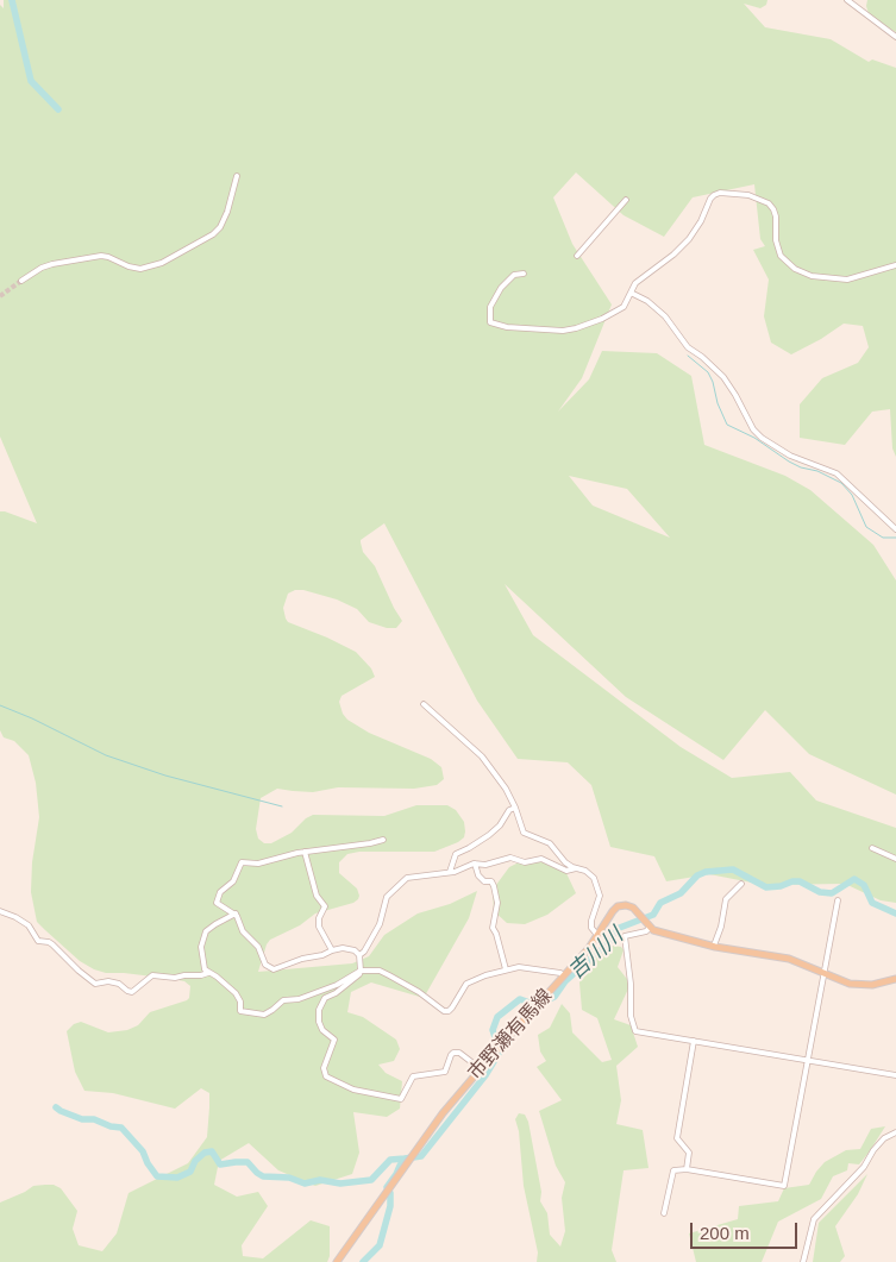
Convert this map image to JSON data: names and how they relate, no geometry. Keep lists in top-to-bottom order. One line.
{"streets":{"main road":["市野瀬有馬線"]},"water":["吉川川"],"scale_bar":"200 m"}
